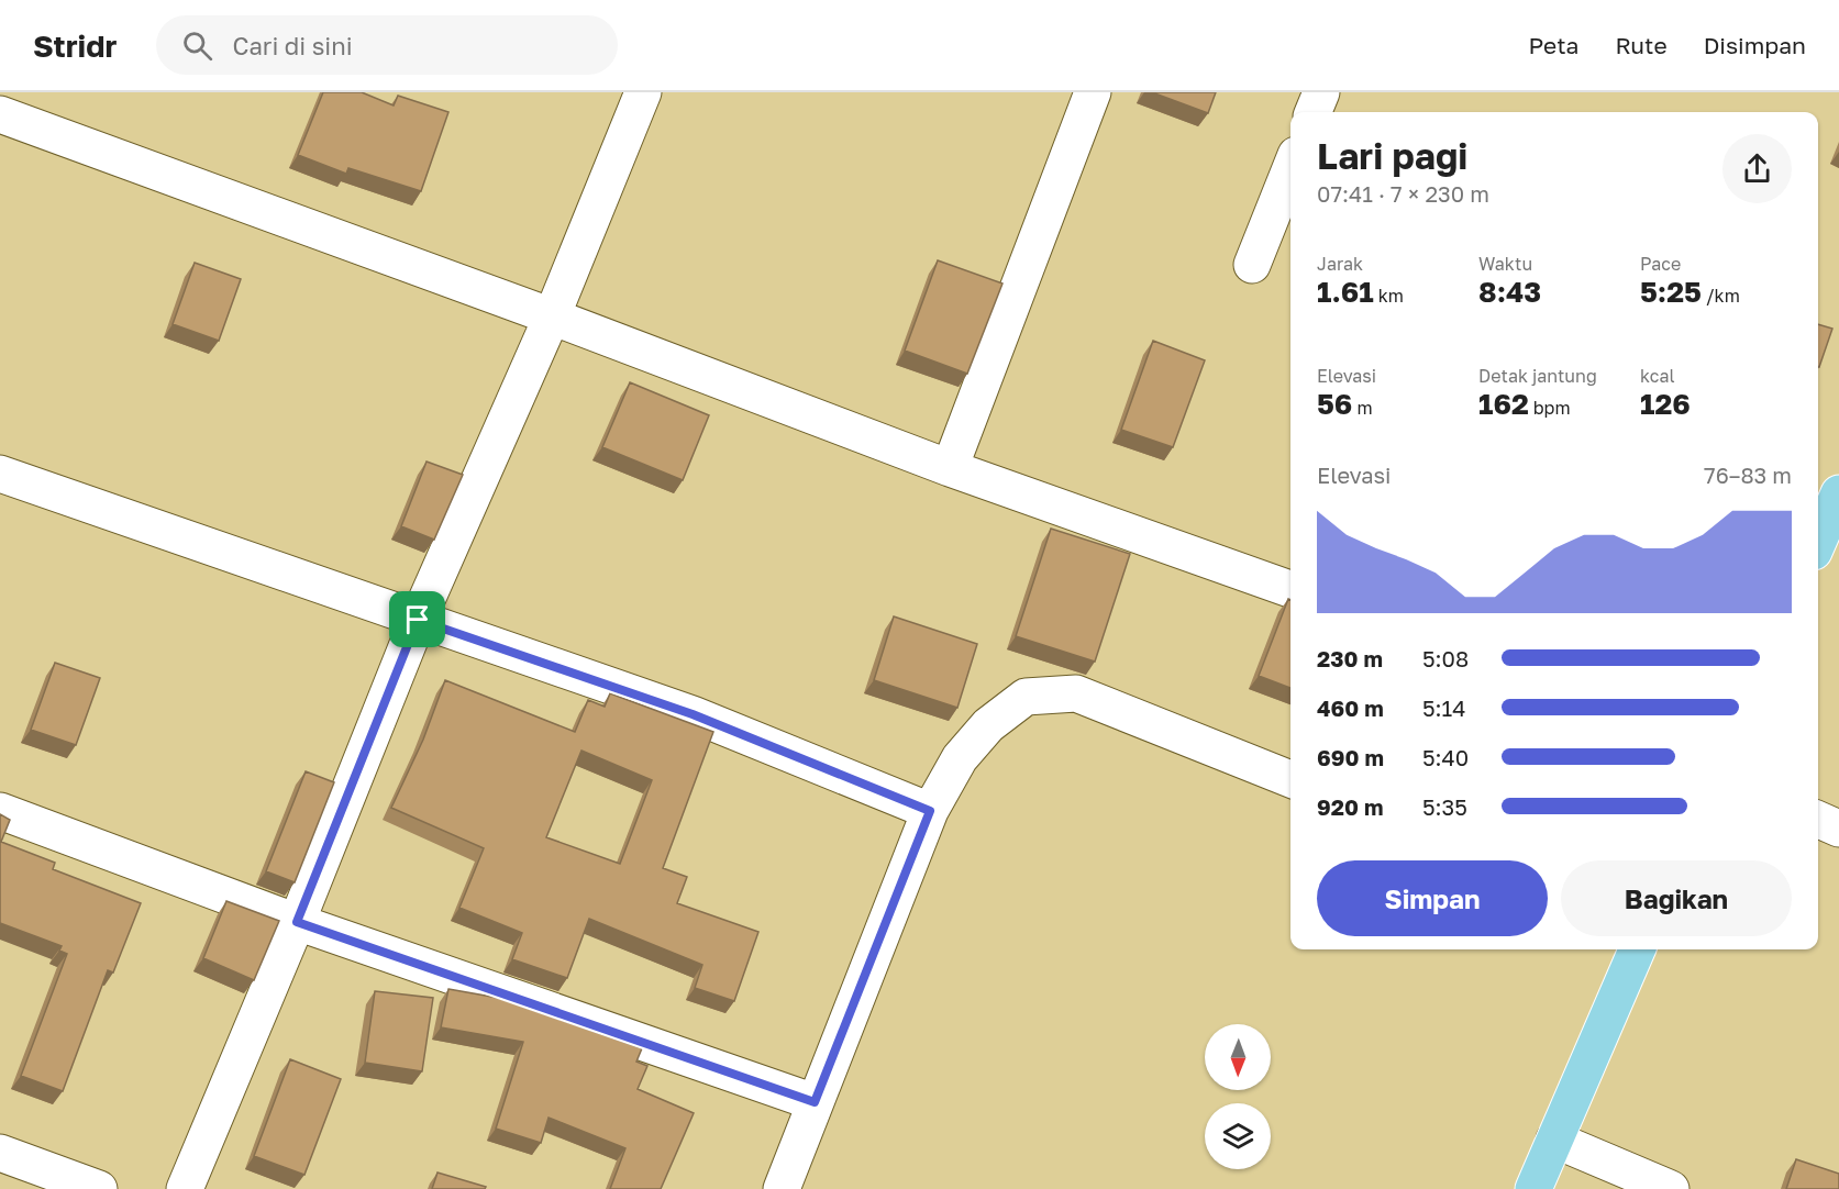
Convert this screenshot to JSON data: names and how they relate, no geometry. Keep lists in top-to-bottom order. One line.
{"north":"bottom","page":{"header":"Stridr","search":"Cari di sini","nav":["Peta","Rute","Disimpan"],"heading":["Lari pagi","07:41 · 7 × 230 m"],"stats":[["Jarak","1.61 km"],["Waktu","8:43"],["Pace","5:25 /km"],["Elevasi","56 m"],["Detak jantung","162 bpm"],["kcal","126"]],"chart":["Elevasi","76–83 m"],"list":[{"name":"230 m","note":"5:08"},{"name":"460 m","note":"5:14"},{"name":"690 m","note":"5:40"},{"name":"920 m","note":"5:35"}],"buttons":["Simpan","Bagikan"]}}
